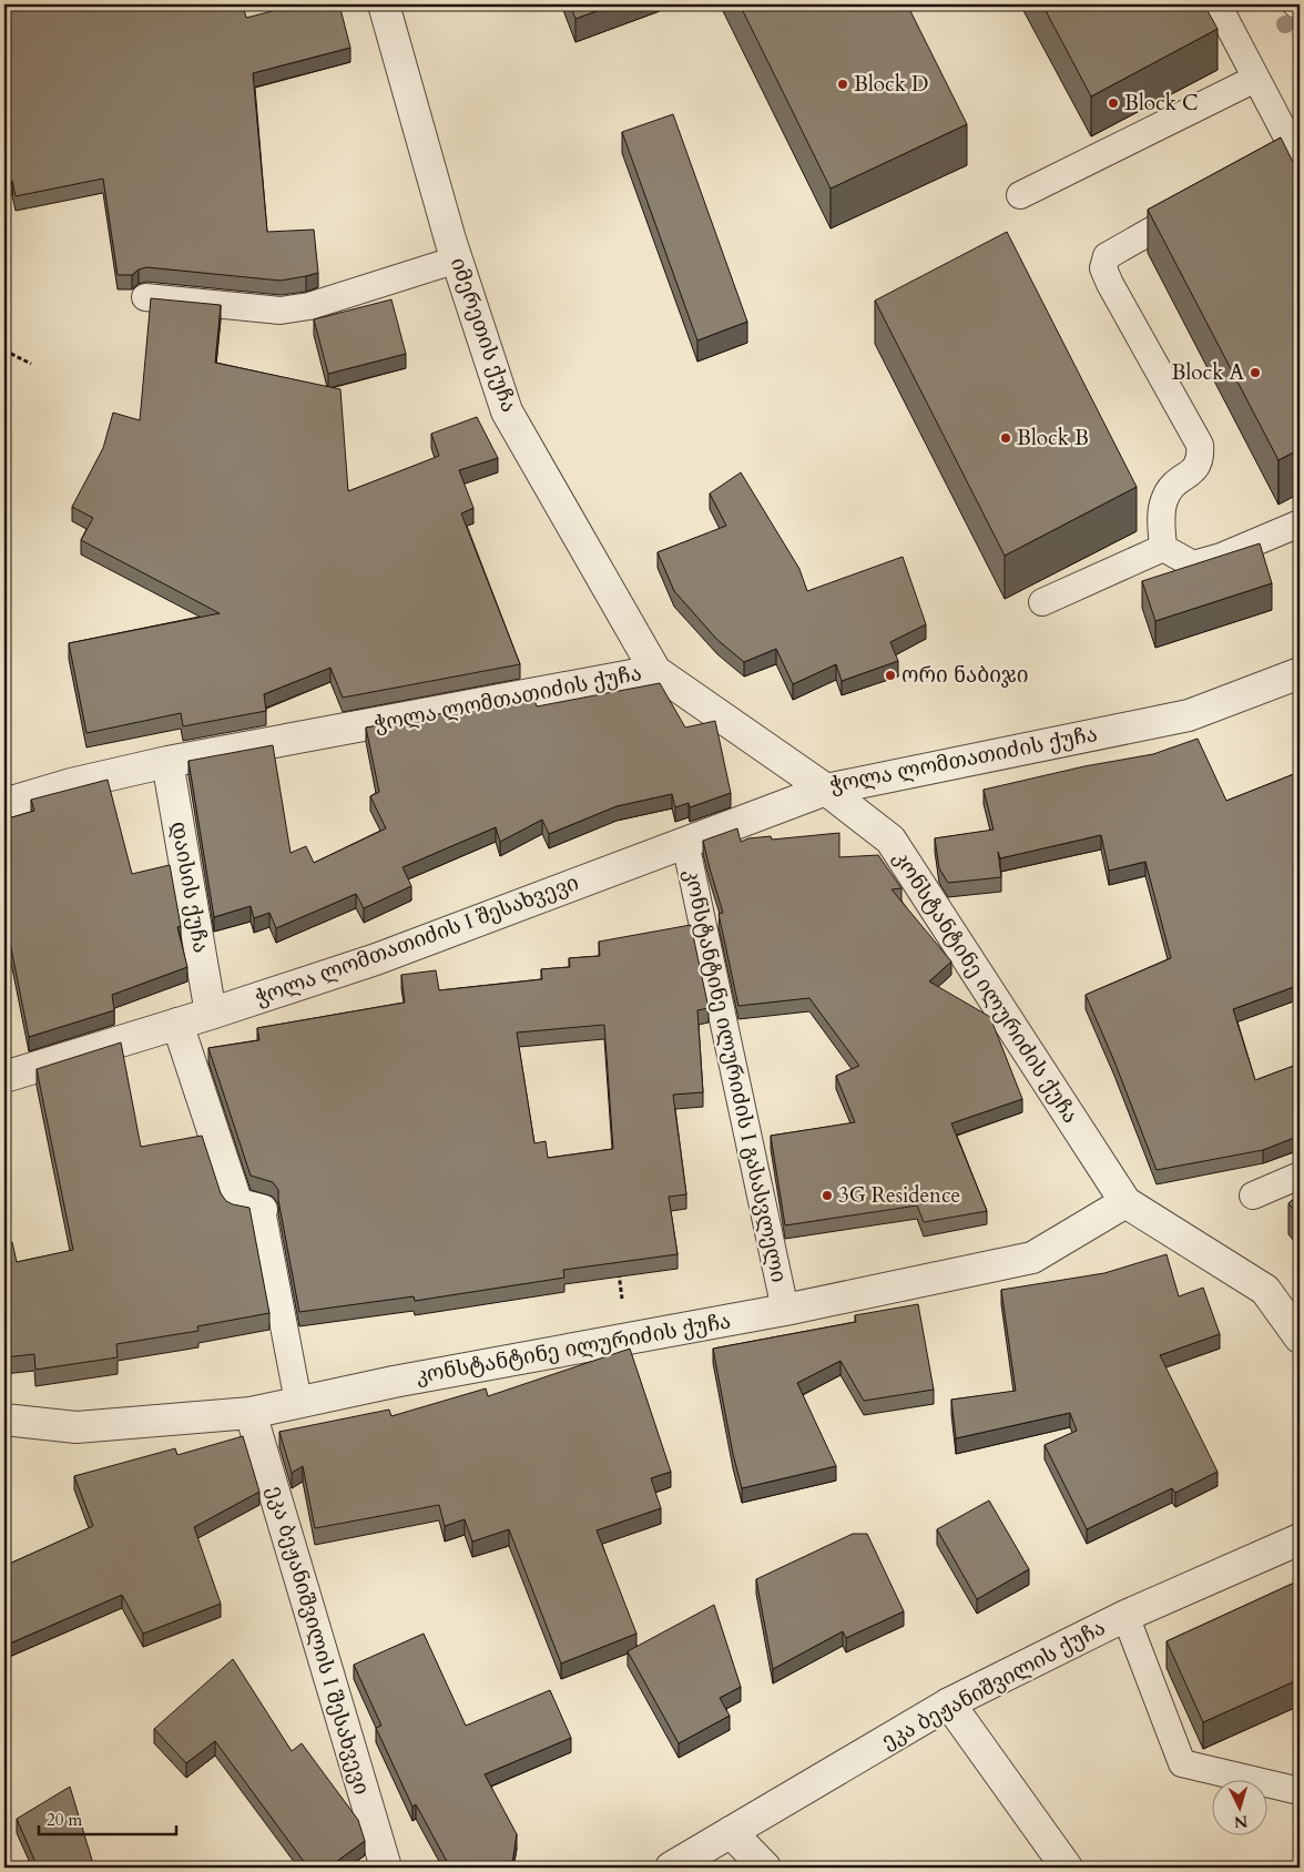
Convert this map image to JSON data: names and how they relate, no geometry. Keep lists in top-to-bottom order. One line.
{"streets":{"street":["იმერეთის ქუჩა","ჭოლა ლომთათიძის ქუჩა","დაისის ქუჩა","ჭოლა ლომთათიძის I შესახვევი","კონსტანტინე ილურიძის ქუჩა","ეკა ბეჟანიშვილის I შესახვევი","ეკა ბეჟანიშვილის ქუჩა"],"lane":["კონსტანტინე ილურიძის I გასასვლელი"]},"crossings":[["იმერეთის ქუჩა","ჭოლა ლომთათიძის ქუჩა"],["ჭოლა ლომთათიძის ქუჩა","დაისის ქუჩა"],["ჭოლა ლომთათიძის ქუჩა","ჭოლა ლომთათიძის I შესახვევი"],["ჭოლა ლომთათიძის ქუჩა","კონსტანტინე ილურიძის ქუჩა"],["დაისის ქუჩა","ჭოლა ლომთათიძის I შესახვევი"],["ჭოლა ლომთათიძის I შესახვევი","კონსტანტინე ილურიძის ქუჩა"],["ჭოლა ლომთათიძის I შესახვევი","კონსტანტინე ილურიძის I გასასვლელი"],["კონსტანტინე ილურიძის ქუჩა","კონსტანტინე ილურიძის I გასასვლელი"],["კონსტანტინე ილურიძის ქუჩა","ეკა ბეჟანიშვილის I შესახვევი"]],"places":["Block D","Block C","Block A","Block B","ორი ნაბიჯი","3G Residence"],"scale_bar":"20 m","north":"bottom"}
